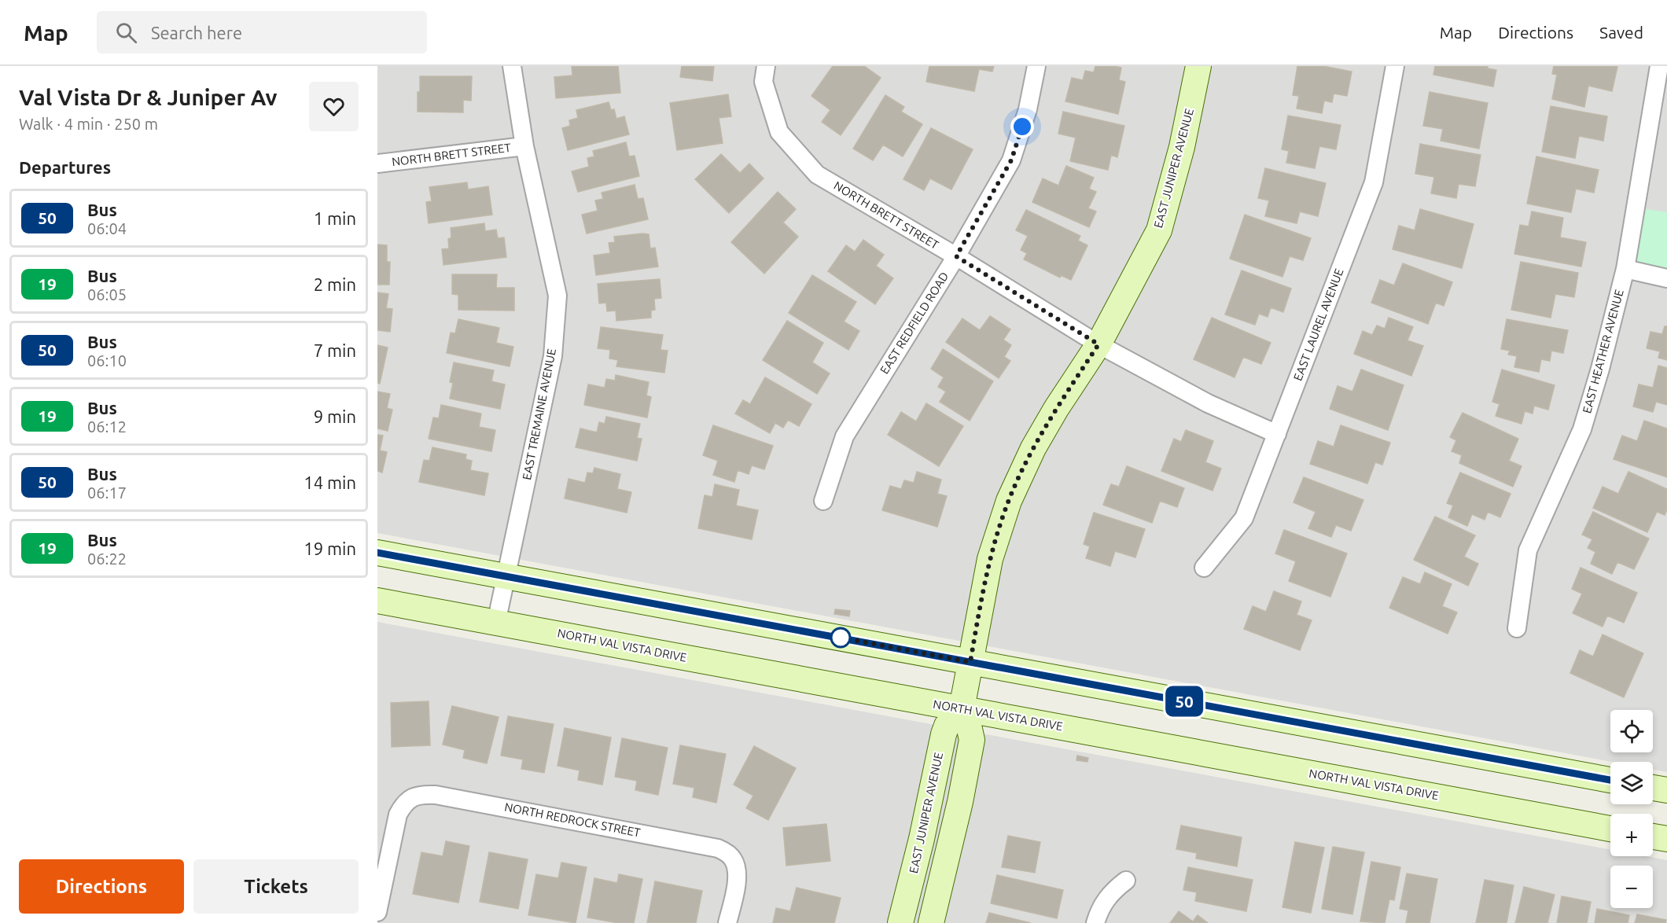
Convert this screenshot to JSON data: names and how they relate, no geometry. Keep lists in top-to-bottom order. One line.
{"streets":{"main road":["EAST JUNIPER AVENUE","NORTH VAL VISTA DRIVE"],"street":["NORTH BRETT STREET","EAST REDFIELD ROAD","EAST LAUREL AVENUE","EAST HEATHER AVENUE","EAST TREMAINE AVENUE","NORTH REDROCK STREET"]},"crossings":[["NORTH BRETT STREET","EAST JUNIPER AVENUE"],["NORTH BRETT STREET","EAST REDFIELD ROAD"],["NORTH BRETT STREET","EAST LAUREL AVENUE"],["NORTH BRETT STREET","EAST TREMAINE AVENUE"],["EAST JUNIPER AVENUE","NORTH VAL VISTA DRIVE"],["EAST TREMAINE AVENUE","NORTH VAL VISTA DRIVE"]],"lines":["bus line 50"],"page":{"header":"Map","search":"Search here","nav":["Map","Directions","Saved"],"heading":[["Val Vista Dr & Juniper Av","Walk · 4 min · 250 m"],"Departures"],"on_map":"50","list":[{"mark":"50","name":"Bus","note":"06:04","value":"1 min"},{"mark":"19","name":"Bus","note":"06:05","value":"2 min"},{"mark":"50","name":"Bus","note":"06:10","value":"7 min"},{"mark":"19","name":"Bus","note":"06:12","value":"9 min"},{"mark":"50","name":"Bus","note":"06:17","value":"14 min"},{"mark":"19","name":"Bus","note":"06:22","value":"19 min"}],"map_buttons":["+","−"],"buttons":["Directions","Tickets"]}}
